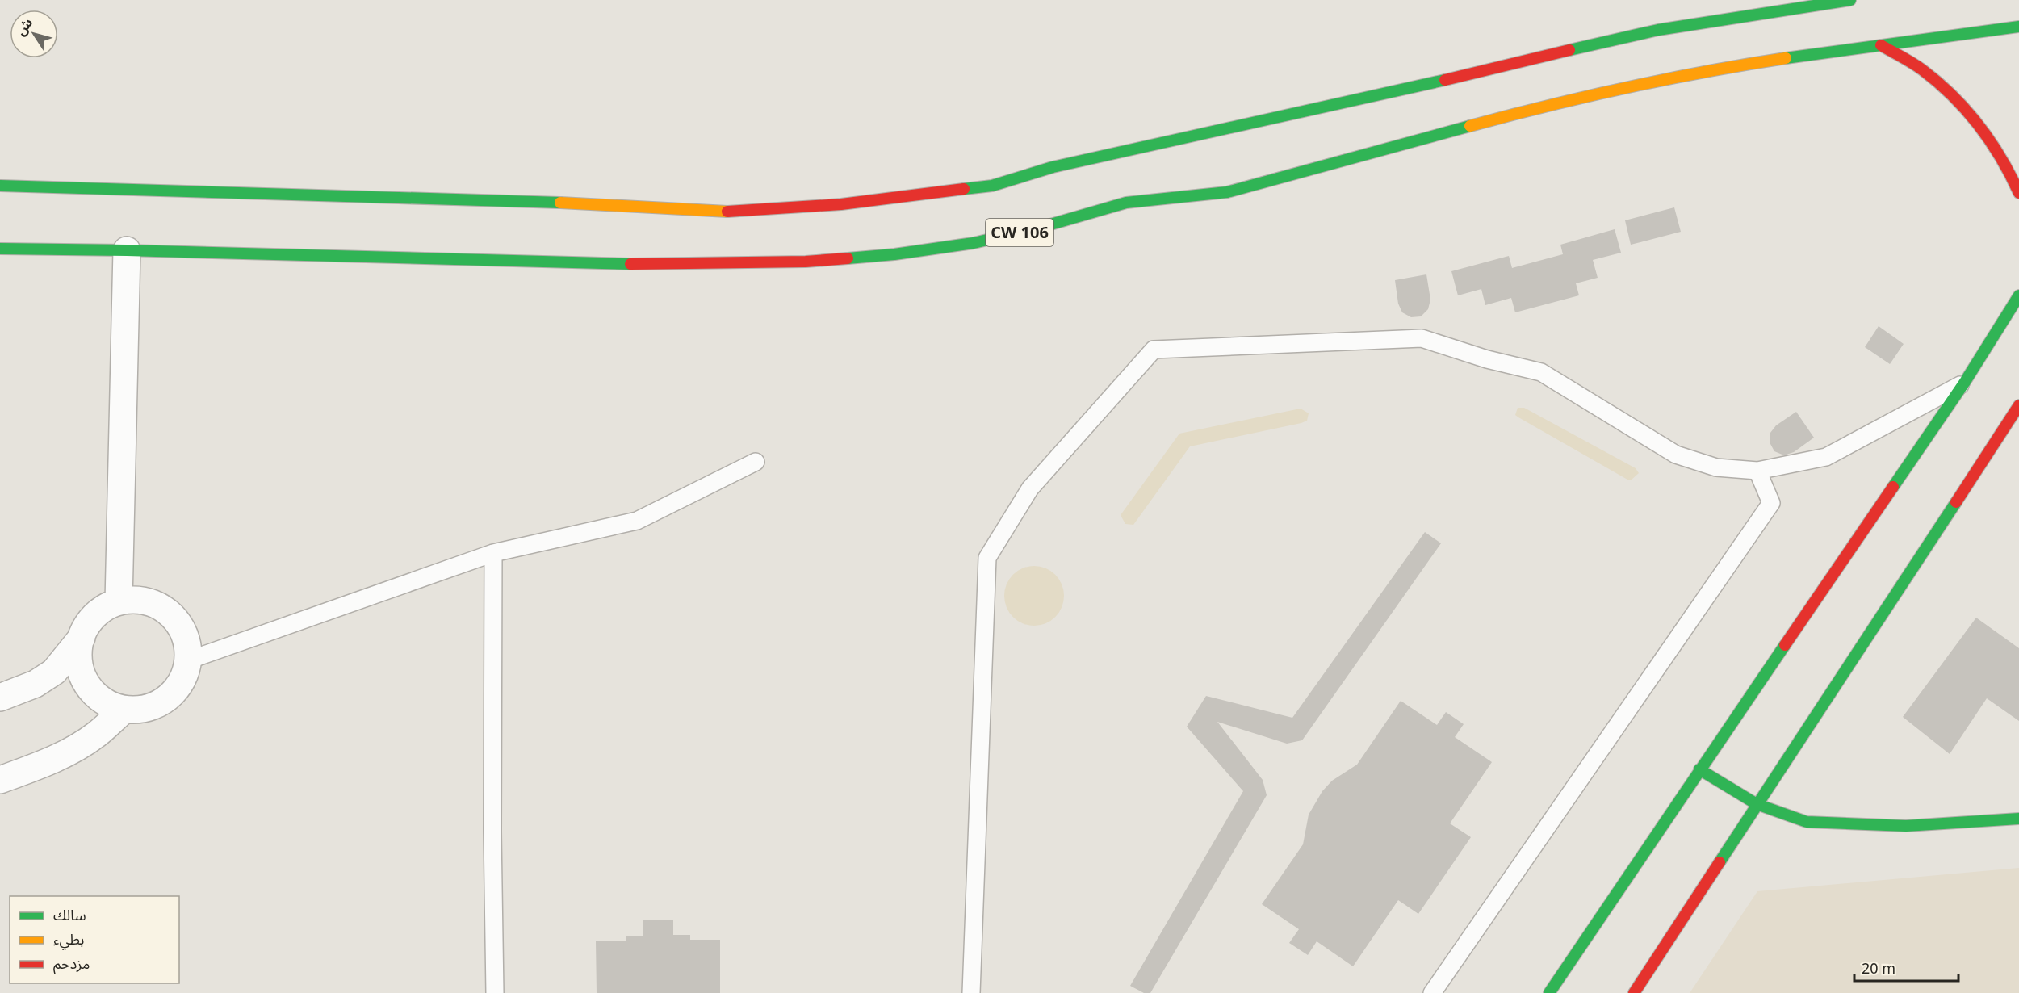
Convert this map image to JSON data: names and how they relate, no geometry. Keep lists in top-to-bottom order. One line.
{"streets":{"main road":["CW 106"]},"legend":["سالك","بطيء","مزدحم"],"scale_bar":"20 m","north":"top left"}
